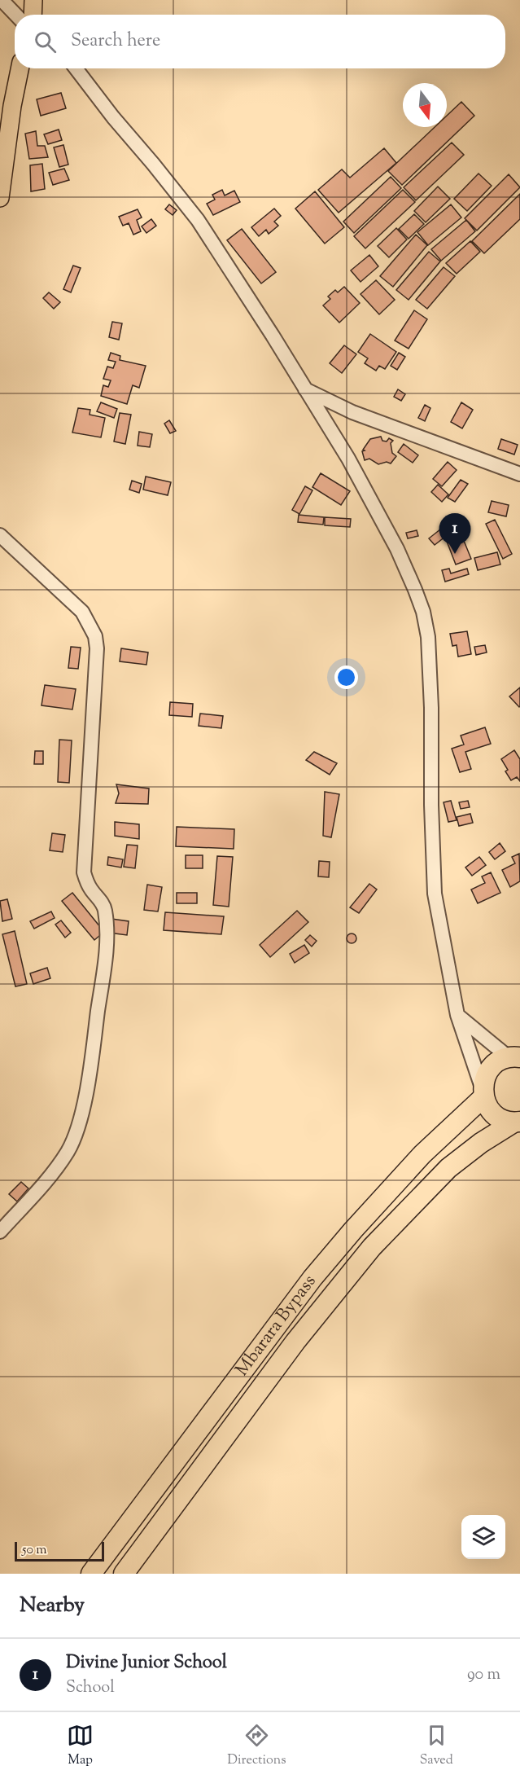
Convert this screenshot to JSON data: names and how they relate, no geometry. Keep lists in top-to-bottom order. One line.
{"streets":{"highway":["Mbarara Bypass"]},"scale_bar":"50 m","north":"bottom","page":{"search":"Search here","pins":"1","scale":"50 m","heading":"Nearby","list":[{"mark":"1","name":"Divine Junior School","note":"School","value":"90 m"}],"nav":["Map","Directions","Saved"]}}
